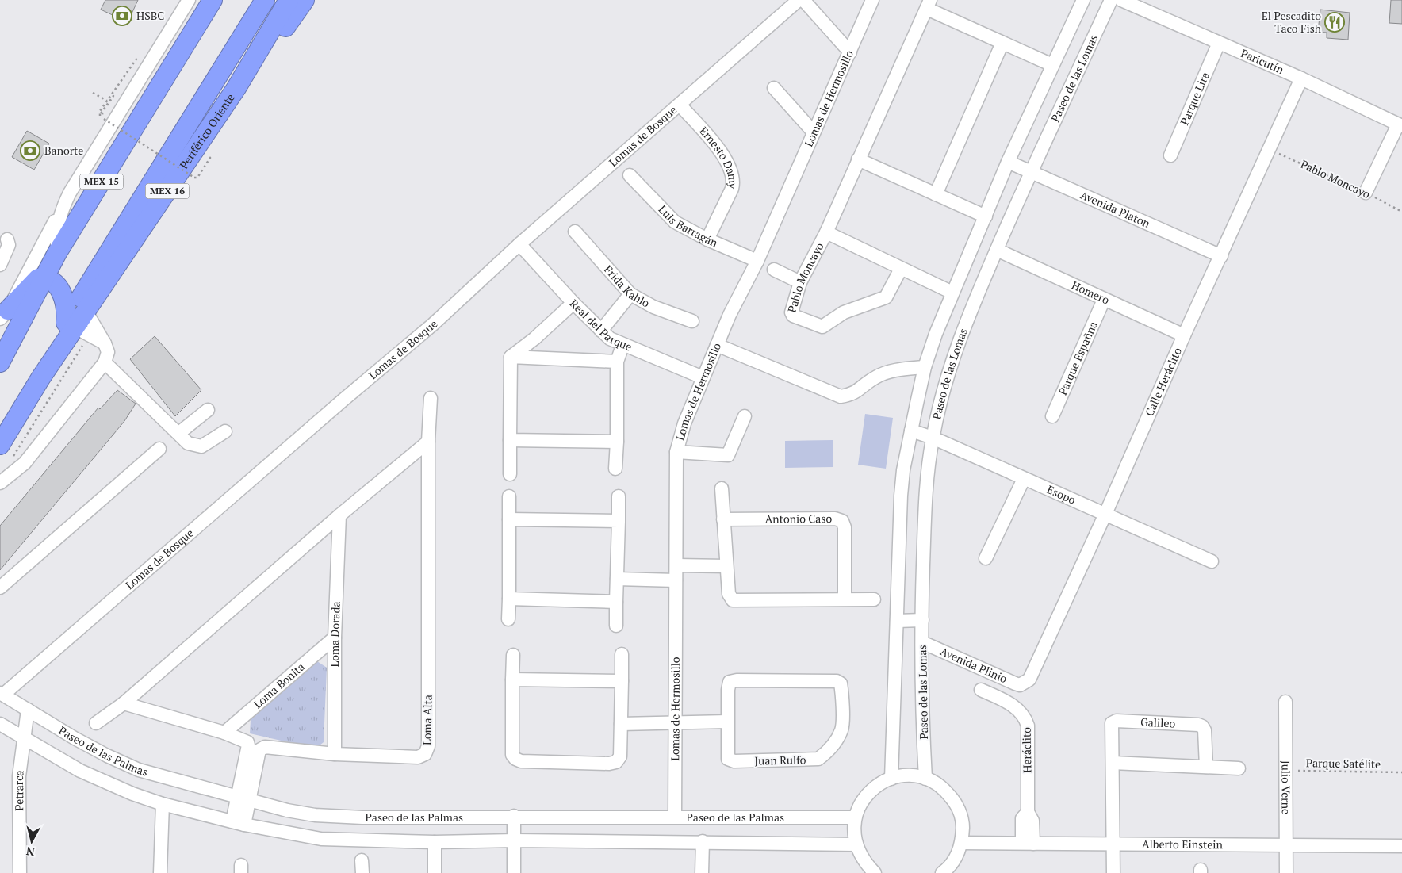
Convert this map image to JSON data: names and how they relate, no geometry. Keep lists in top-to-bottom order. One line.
{"streets":{"highway":["Periférico Oriente","MEX 15","MEX 16"],"street":["Paricutín","Paseo de las Lomas","Lomas de Hermosillo","Parque Lira","Lomas de Bosque","Ernesto Damy","Pablo Moncayo","Avenida Platon","Luis Barragán","Frida Kahlo","Homero","Real del Parque","Parque Españna","Calle Heráclito","Esopo","Antonio Caso","Loma Dorada","Avenida Plinio","Loma Bonita","Loma Alta","Galileo","Paseo de las Palmas","Heráclito","Juan Rulfo","Julio Verne","Petrarca","Alberto Einstein"],"path":["Parque Satélite"]},"crossings":[["Paricutín","Parque Lira"],["Paricutín","Calle Heráclito"],["Paseo de las Lomas","Avenida Platon"],["Paseo de las Lomas","Homero"],["Paseo de las Lomas","Esopo"],["Paseo de las Lomas","Avenida Plinio"],["Lomas de Hermosillo","Luis Barragán"],["Lomas de Hermosillo","Real del Parque"],["Lomas de Hermosillo","Paseo de las Palmas"],["Lomas de Bosque","Ernesto Damy"],["Lomas de Bosque","Real del Parque"],["Lomas de Bosque","Paseo de las Palmas"],["Ernesto Damy","Luis Barragán"],["Pablo Moncayo","Calle Heráclito"],["Avenida Platon","Calle Heráclito"],["Homero","Parque Españna"],["Homero","Calle Heráclito"],["Calle Heráclito","Esopo"],["Calle Heráclito","Avenida Plinio"],["Loma Dorada","Loma Bonita"],["Loma Dorada","Loma Alta"],["Loma Alta","Paseo de las Palmas"],["Galileo","Alberto Einstein"],["Paseo de las Palmas","Petrarca"],["Heráclito","Alberto Einstein"],["Parque Satélite","Julio Verne"],["Julio Verne","Alberto Einstein"]],"places":{"bank":["HSBC","Banorte"],"restaurant":["El Pescadito Taco Fish"]},"north":"bottom"}
